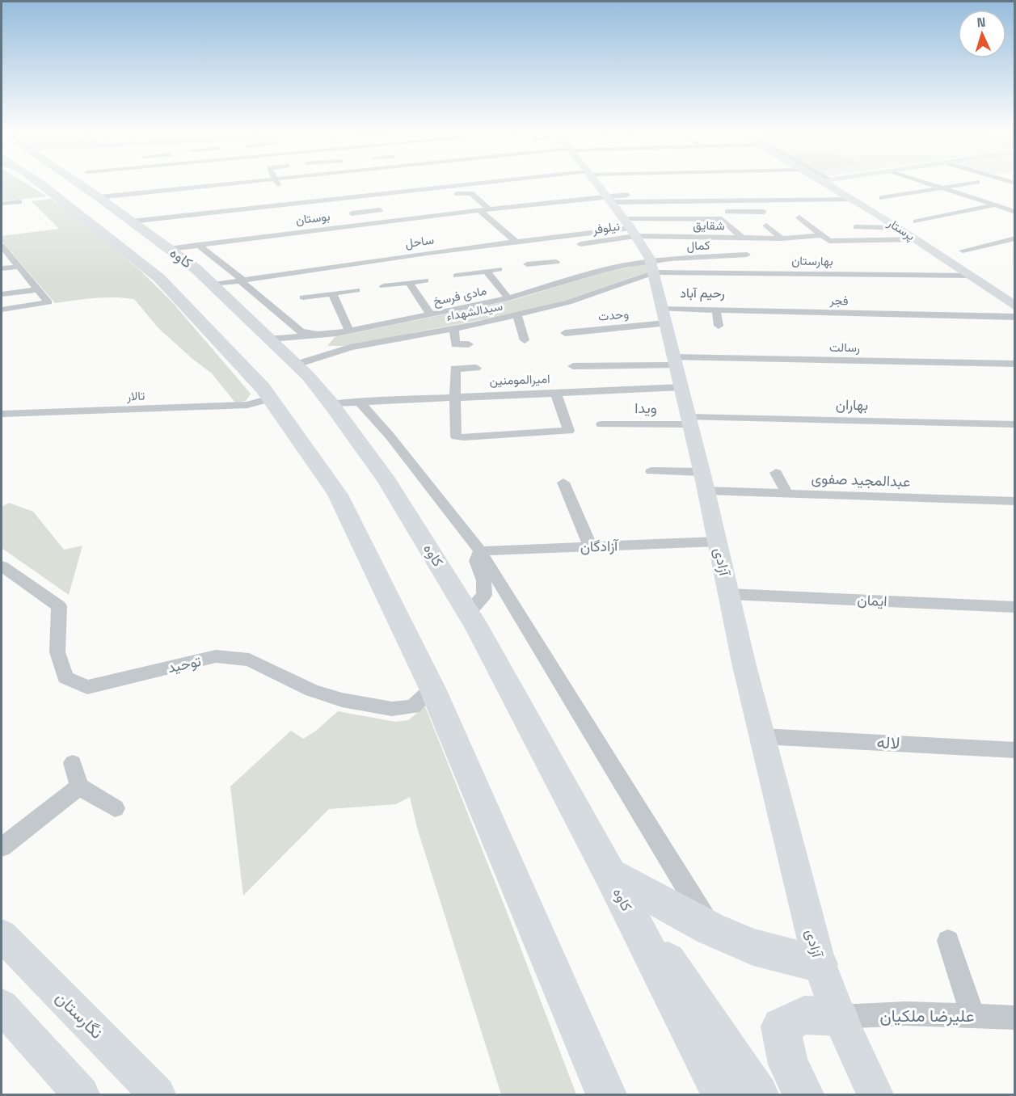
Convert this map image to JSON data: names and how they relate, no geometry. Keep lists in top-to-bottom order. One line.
{"streets":{"main road":["پرستار","کاوه","آزادی","نگارستان"],"street":["بوستان","شقایق","نیلوفر","ساحل","کمال","بهارستان","مادی فرسخ","فجر","سیدالشهداء","وحدت","رسالت","امیرالمومنین","تالار","بهاران","ویدا","عبدالمجید صفوی","آزادگان","ایمان","توحید","لاله","علیرضا ملکیان"]},"crossings":[["بوستان","کاوه"],["شقایق","نیلوفر"],["شقایق","ساحل"],["شقایق","آزادی"],["نیلوفر","ساحل"],["نیلوفر","آزادی"],["پرستار","بهارستان"],["ساحل","کاوه"],["ساحل","آزادی"],["کمال","بهارستان"],["کمال","مادی فرسخ"],["کمال","سیدالشهداء"],["کمال","آزادی"],["کاوه","مادی فرسخ"],["کاوه","سیدالشهداء"],["کاوه","امیرالمومنین"],["کاوه","تالار"],["کاوه","توحید"],["بهارستان","مادی فرسخ"],["بهارستان","سیدالشهداء"],["بهارستان","آزادی"],["مادی فرسخ","سیدالشهداء"],["مادی فرسخ","آزادی"],["فجر","وحدت"],["فجر","آزادی"],["سیدالشهداء","آزادی"],["وحدت","آزادی"],["رسالت","آزادی"],["امیرالمومنین","آزادی"],["بهاران","ویدا"],["بهاران","آزادی"],["ویدا","آزادی"],["عبدالمجید صفوی","آزادی"],["آزادگان","آزادی"],["آزادی","ایمان"],["آزادی","لاله"],["آزادی","علیرضا ملکیان"]],"districts":["رحیم آباد"],"north":"top"}
